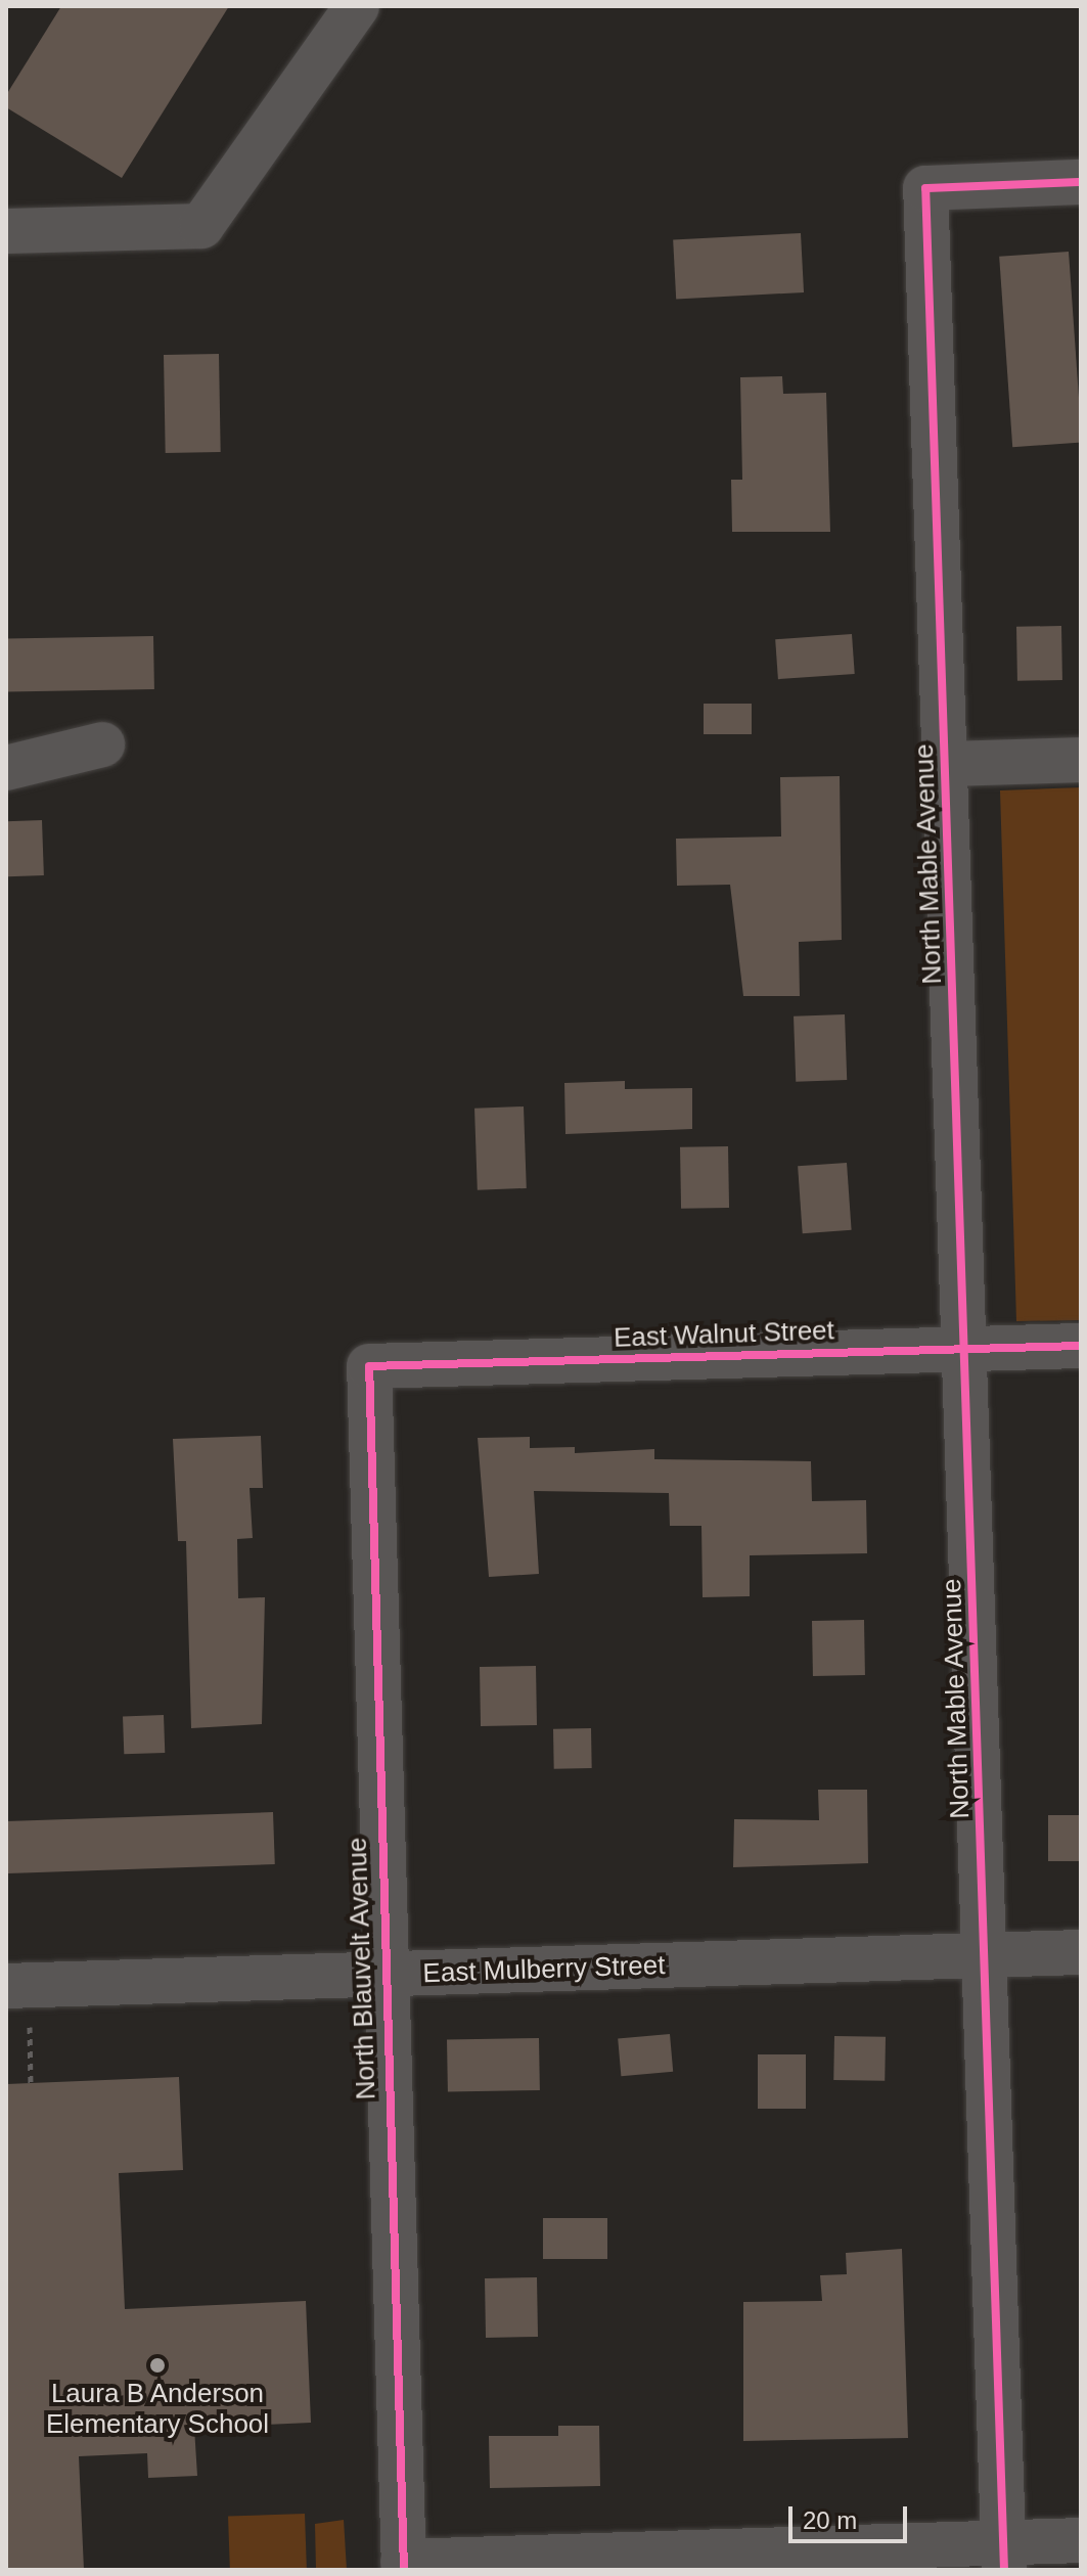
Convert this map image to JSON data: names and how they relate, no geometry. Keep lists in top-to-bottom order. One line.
{"streets":{"street":["North Mable Avenue","East Walnut Street","North Blauvelt Avenue","East Mulberry Street"]},"crossings":[["North Mable Avenue","East Walnut Street"],["North Mable Avenue","East Mulberry Street"],["East Walnut Street","North Blauvelt Avenue"],["North Blauvelt Avenue","East Mulberry Street"]],"places":["Laura B Anderson Elementary School"],"scale_bar":"20 m"}
